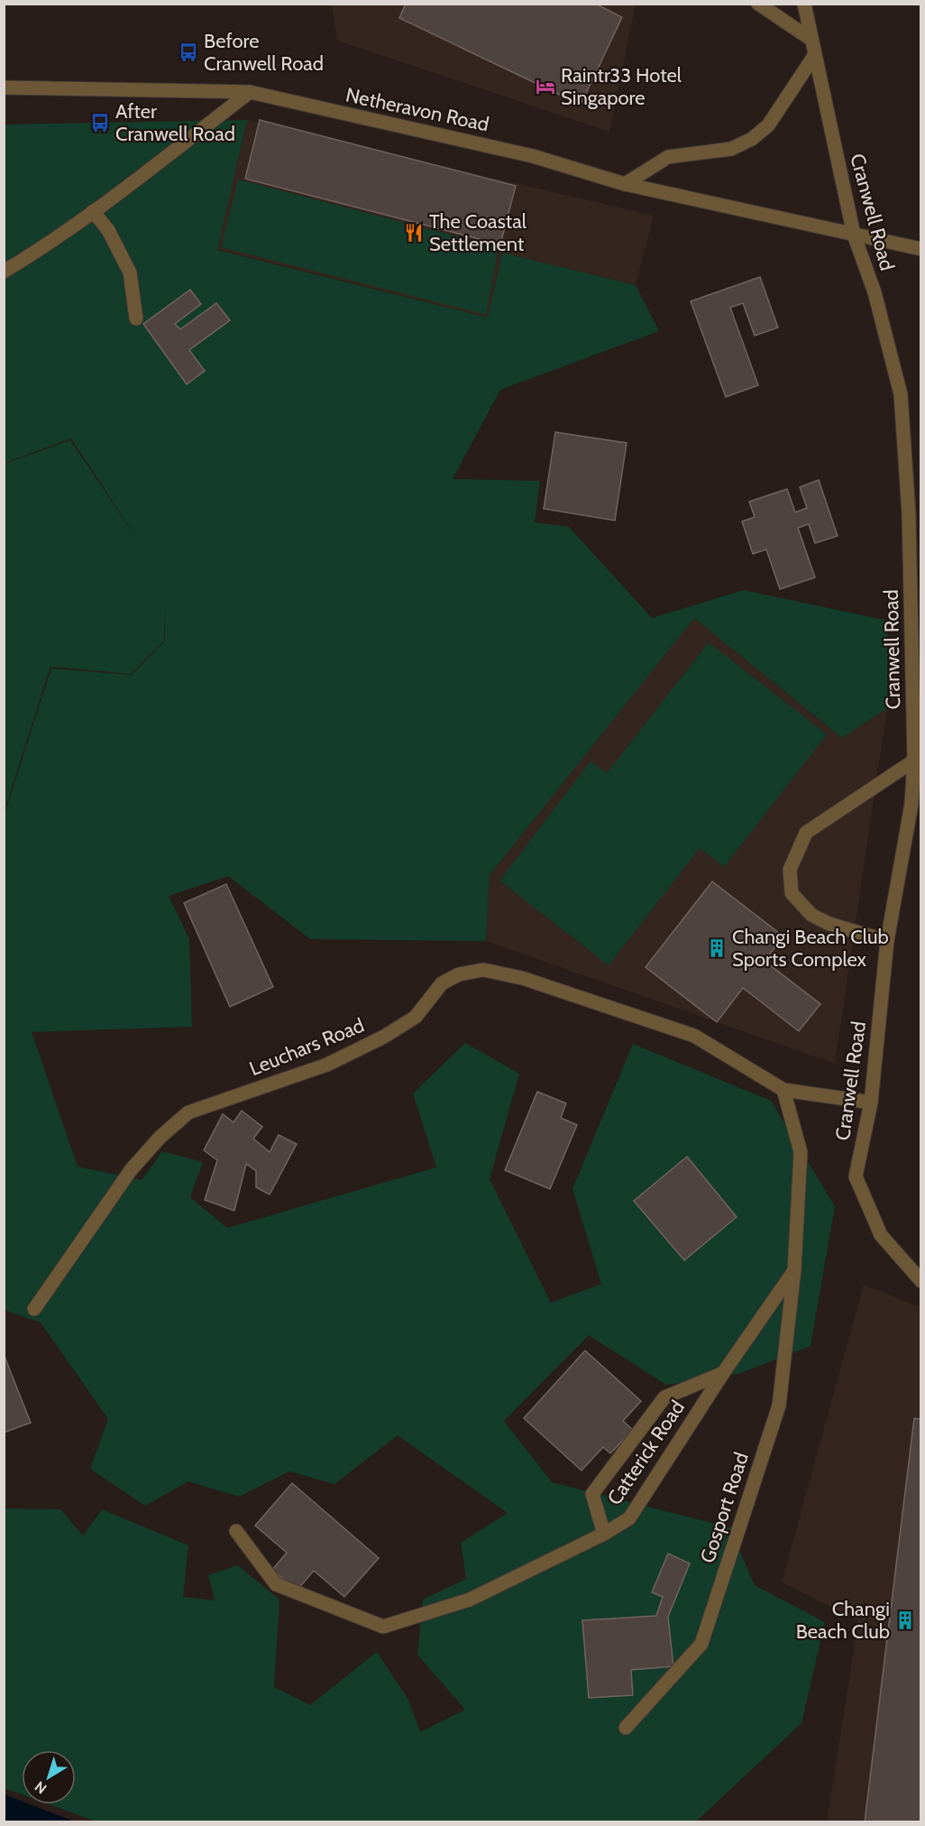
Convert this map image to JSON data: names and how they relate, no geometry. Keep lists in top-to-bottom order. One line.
{"streets":{"street":["Netheravon Road","Cranwell Road","Leuchars Road","Catterick Road","Gosport Road"]},"crossings":[["Netheravon Road","Cranwell Road"],["Cranwell Road","Leuchars Road"],["Catterick Road","Gosport Road"]],"places":{"bus stop":["Before Cranwell Road","After Cranwell Road"],"hotel":["Raintr33 Hotel Singapore"],"restaurant":["The Coastal Settlement"],"building":["Changi Beach Club Sports Complex","Changi Beach Club"]},"north":"bottom left"}
